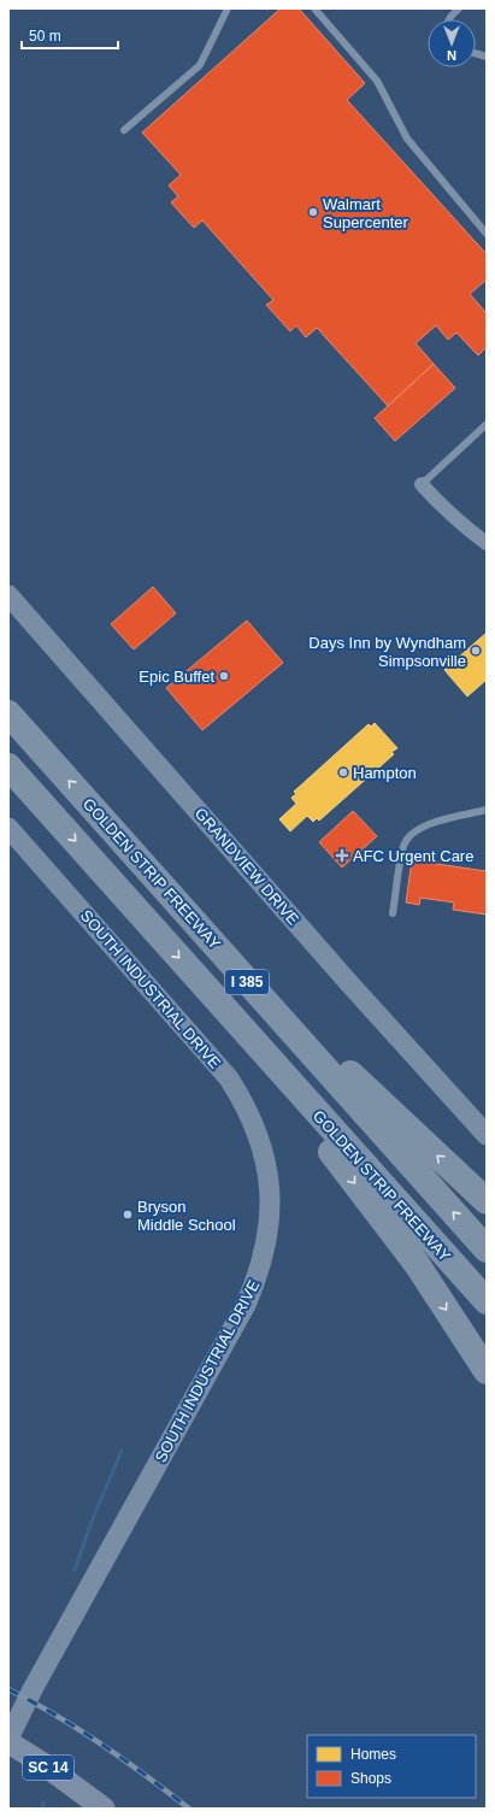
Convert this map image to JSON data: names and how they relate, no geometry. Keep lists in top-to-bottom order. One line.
{"streets":{"highway":["GOLDEN STRIP FREEWAY","I 385"],"main road":["SC 14"],"street":["GRANDVIEW DRIVE","SOUTH INDUSTRIAL DRIVE"]},"crossings":[["SOUTH INDUSTRIAL DRIVE","SC 14"]],"places":{"other":["Walmart Supercenter","Days Inn by Wyndham Simpsonville","Epic Buffet","Hampton","Bryson Middle School"],"health":["AFC Urgent Care"]},"legend":["Homes","Shops"],"scale_bar":"50 m","north":"bottom"}
